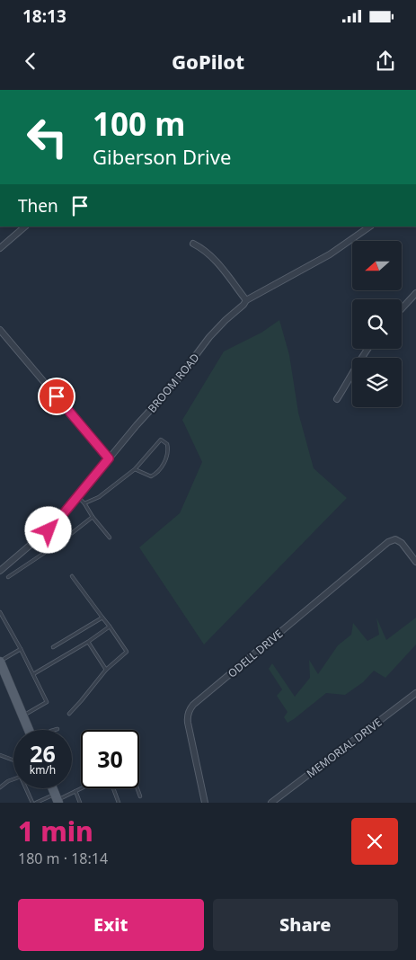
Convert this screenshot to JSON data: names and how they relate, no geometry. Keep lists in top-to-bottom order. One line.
{"streets":{"street":["BROOM ROAD","ODELL DRIVE","MEMORIAL DRIVE"]},"north":"left","page":{"status":"18:13","header":"GoPilot","turn":["100 m","Giberson Drive"],"then":"Then","speed":"26 km/h","limit":"30","heading":["1 min","180 m · 18:14"],"buttons":["Exit","Share"]}}
